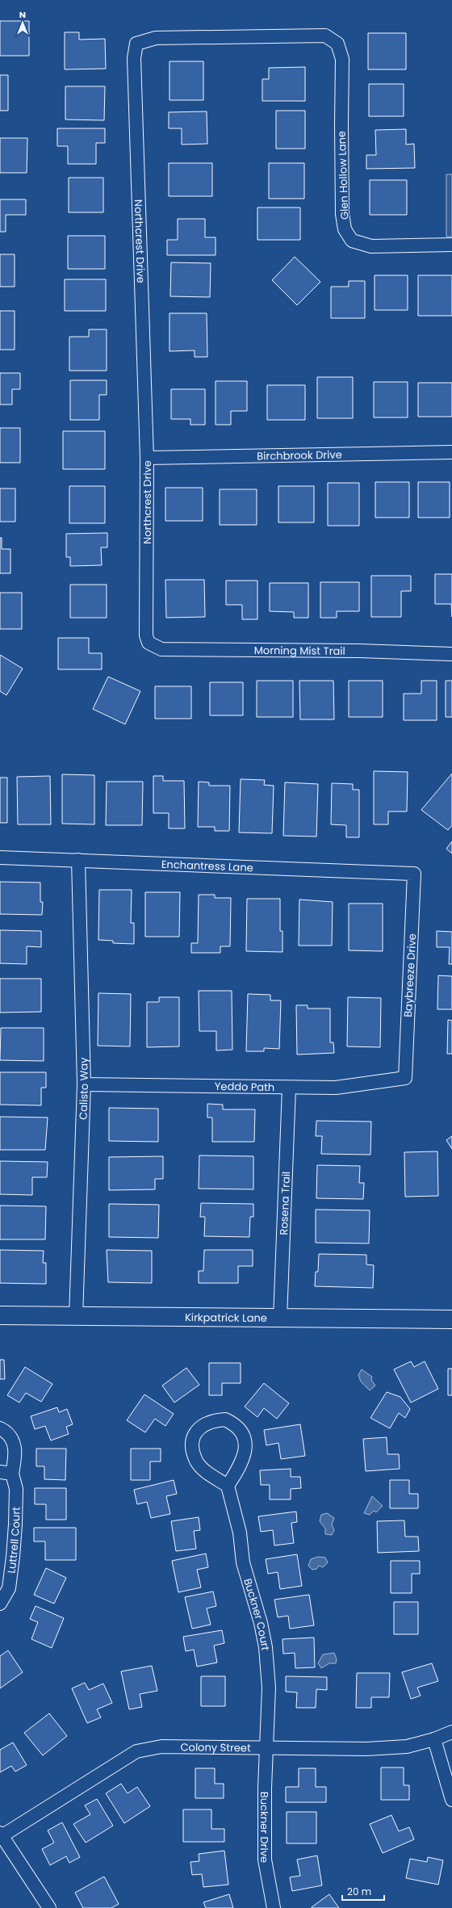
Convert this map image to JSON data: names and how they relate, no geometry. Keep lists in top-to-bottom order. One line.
{"streets":{"street":["Glen Hollow Lane","Northcrest Drive","Birchbrook Drive","Morning Mist Trail","Enchantress Lane","Baybreeze Drive","Yeddo Path","Calisto Way","Rosena Trail","Kirkpatrick Lane","Luttrell Court","Buckner Court","Colony Street","Buckner Drive"]},"crossings":[["Glen Hollow Lane","Northcrest Drive"],["Northcrest Drive","Birchbrook Drive"],["Northcrest Drive","Morning Mist Trail"],["Enchantress Lane","Baybreeze Drive"],["Enchantress Lane","Calisto Way"],["Baybreeze Drive","Yeddo Path"],["Yeddo Path","Calisto Way"],["Yeddo Path","Rosena Trail"],["Calisto Way","Kirkpatrick Lane"],["Rosena Trail","Kirkpatrick Lane"],["Buckner Court","Colony Street"],["Buckner Court","Buckner Drive"],["Colony Street","Buckner Drive"]],"scale_bar":"20 m","north":"top"}
